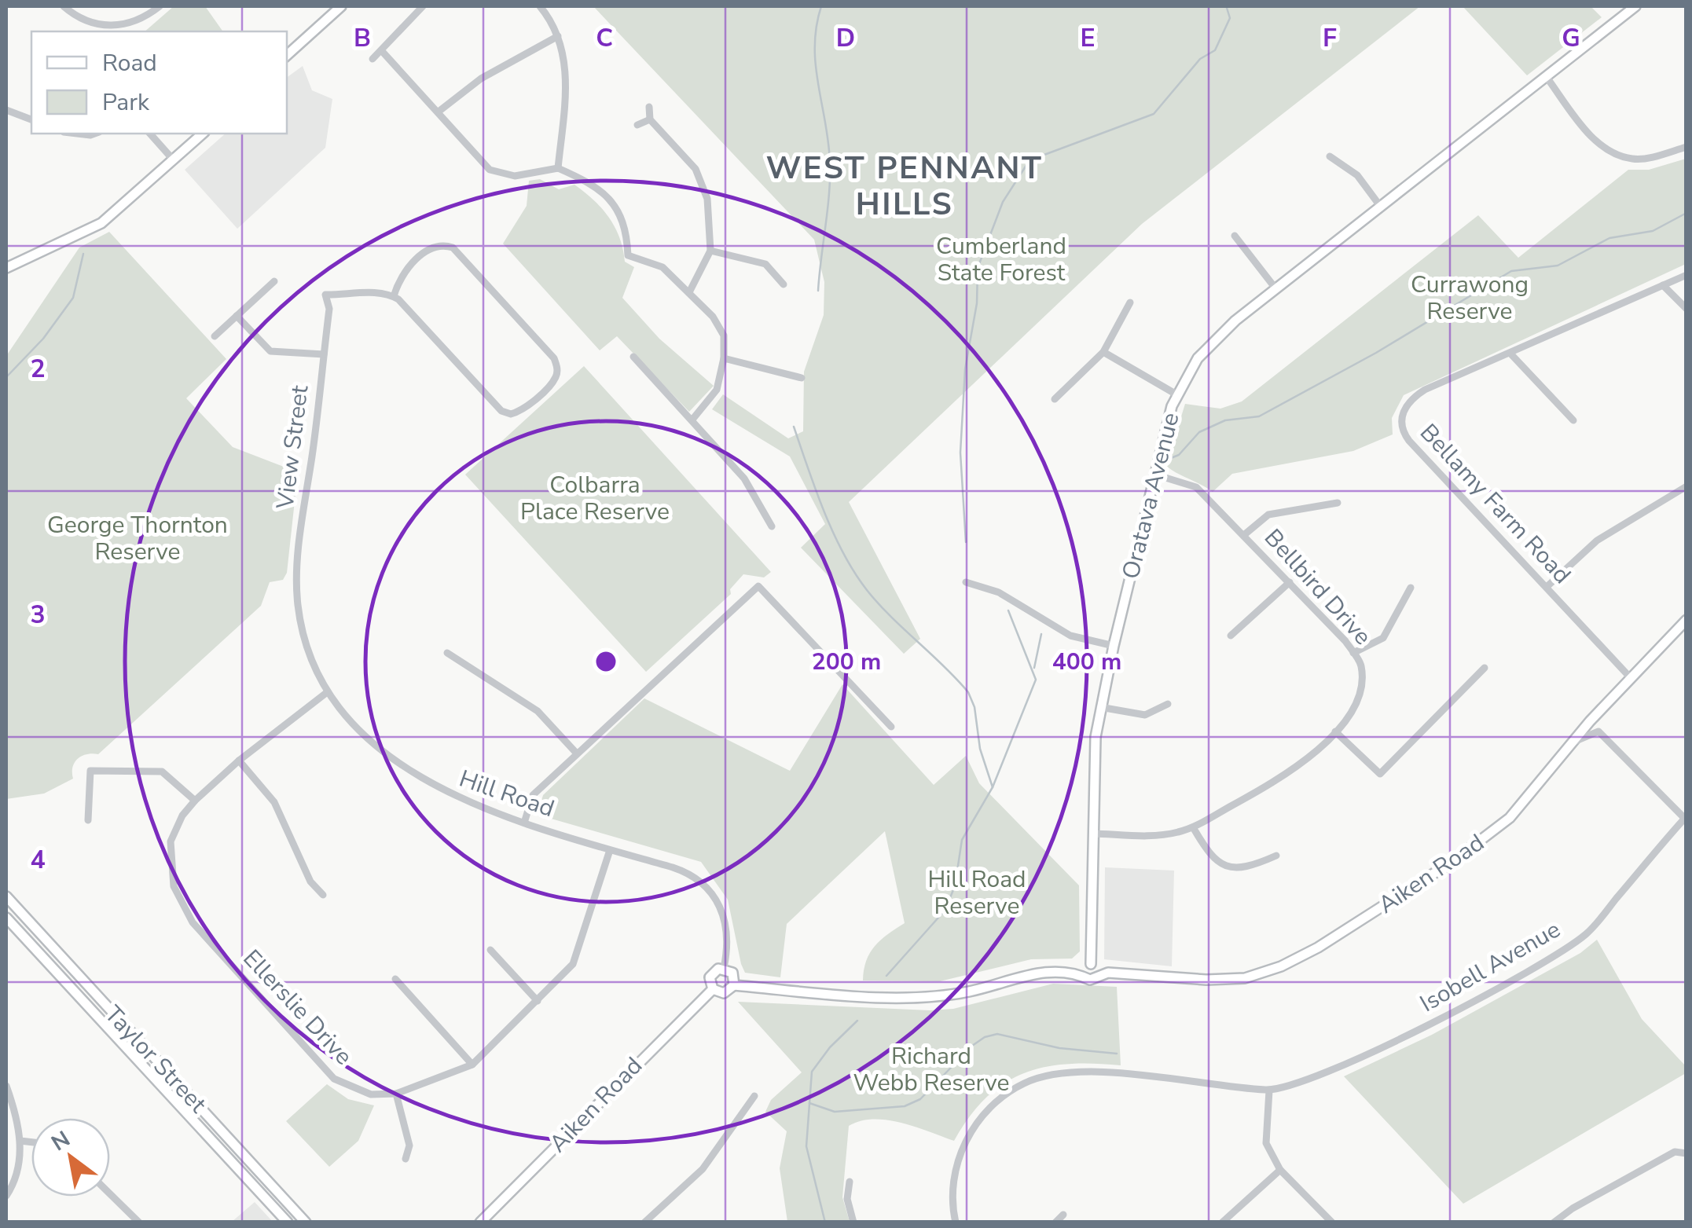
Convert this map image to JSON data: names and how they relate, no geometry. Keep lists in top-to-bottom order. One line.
{"streets":{"street":["View Street","Oratava Avenue","Bellamy Farm Road","Bellbird Drive","Hill Road","Aiken Road","Isobell Avenue","Ellerslie Drive","Taylor Street"]},"crossings":[["View Street","Hill Road"],["Oratava Avenue","Bellbird Drive"],["Oratava Avenue","Aiken Road"],["Bellamy Farm Road","Aiken Road"],["Hill Road","Aiken Road"],["Hill Road","Ellerslie Drive"]],"districts":["WEST PENNANT HILLS"],"parks":["Cumberland State Forest","Currawong Reserve","Colbarra Place Reserve","George Thornton Reserve","Hill Road Reserve","Richard Webb Reserve"],"legend":["Road","Park"],"north":"top left","grid":{"columns":["B","C","D","E","F","G"],"rows":["2","3","4"]},"rings":["200 m","400 m"]}
